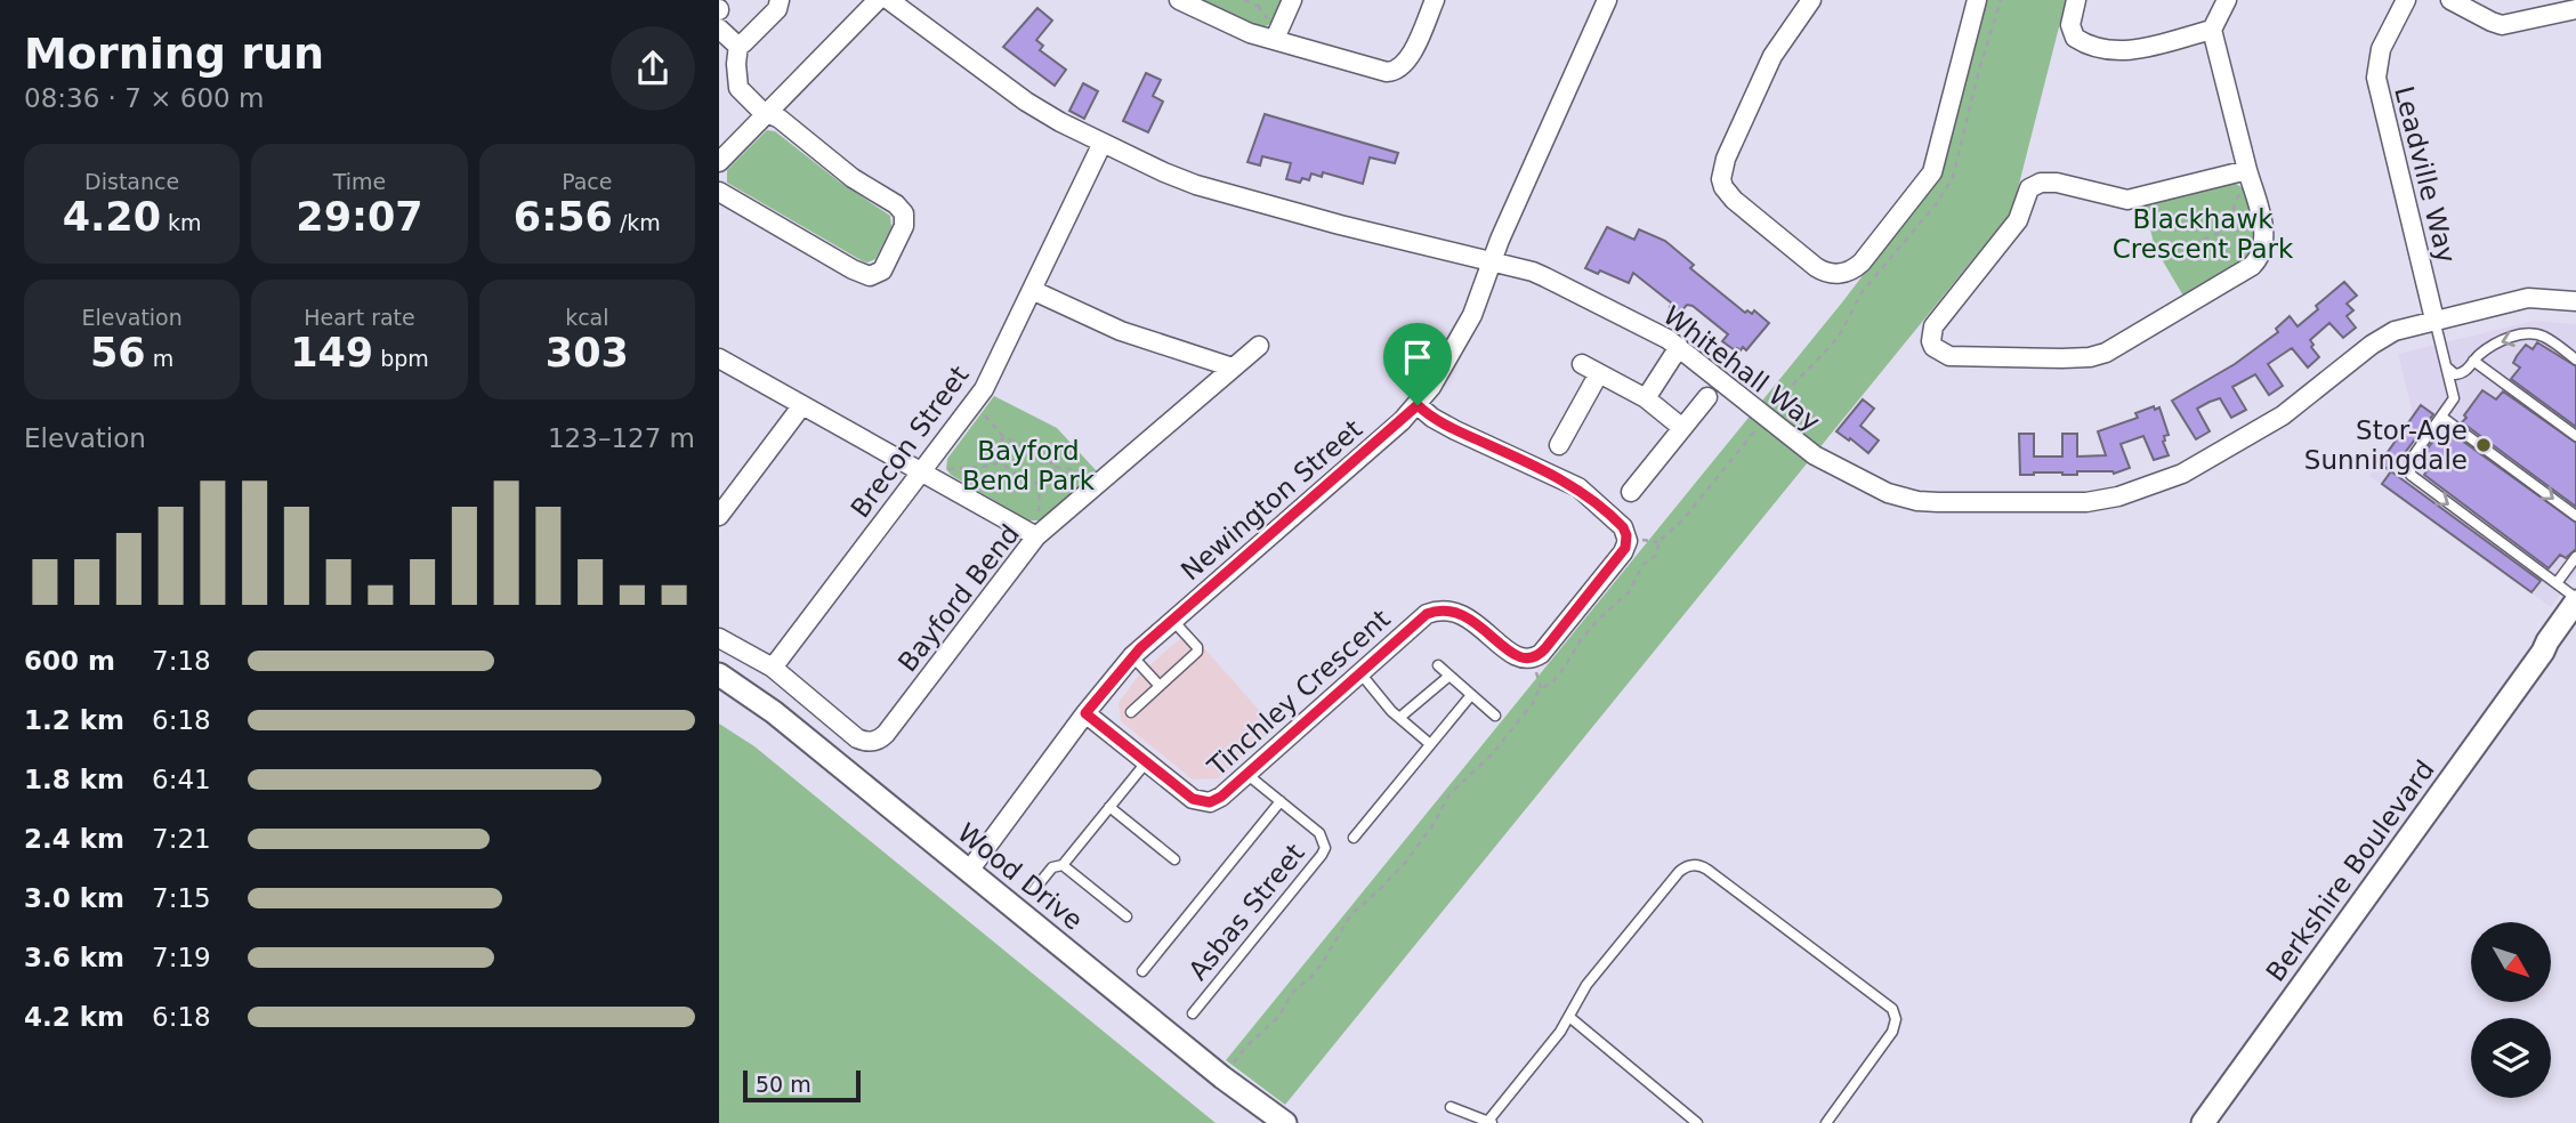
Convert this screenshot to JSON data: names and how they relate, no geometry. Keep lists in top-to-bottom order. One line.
{"streets":{"street":["Leadville Way","Whitehall Way","Brecon Street","Newington Street","Bayford Bend","Tinchley Crescent","Berkshire Boulevard","Wood Drive"],"lane":["Asbas Street"]},"crossings":[["Leadville Way","Whitehall Way"],["Whitehall Way","Brecon Street"],["Whitehall Way","Newington Street"],["Brecon Street","Bayford Bend"],["Newington Street","Tinchley Crescent"],["Newington Street","Wood Drive"],["Tinchley Crescent","Asbas Street"]],"parks":["Blackhawk Crescent Park","Bayford Bend Park"],"places":["Stor-Age Sunningdale"],"scale_bar":"50 m","north":"bottom right","page":{"heading":["Morning run","08:36 · 7 × 600 m"],"stats":[["Distance","4.20 km"],["Time","29:07"],["Pace","6:56 /km"],["Elevation","56 m"],["Heart rate","149 bpm"],["kcal","303"]],"chart":["Elevation","123–127 m"],"list":[{"name":"600 m","note":"7:18"},{"name":"1.2 km","note":"6:18"},{"name":"1.8 km","note":"6:41"},{"name":"2.4 km","note":"7:21"},{"name":"3.0 km","note":"7:15"},{"name":"3.6 km","note":"7:19"},{"name":"4.2 km","note":"6:18"}],"scale":"50 m"}}
